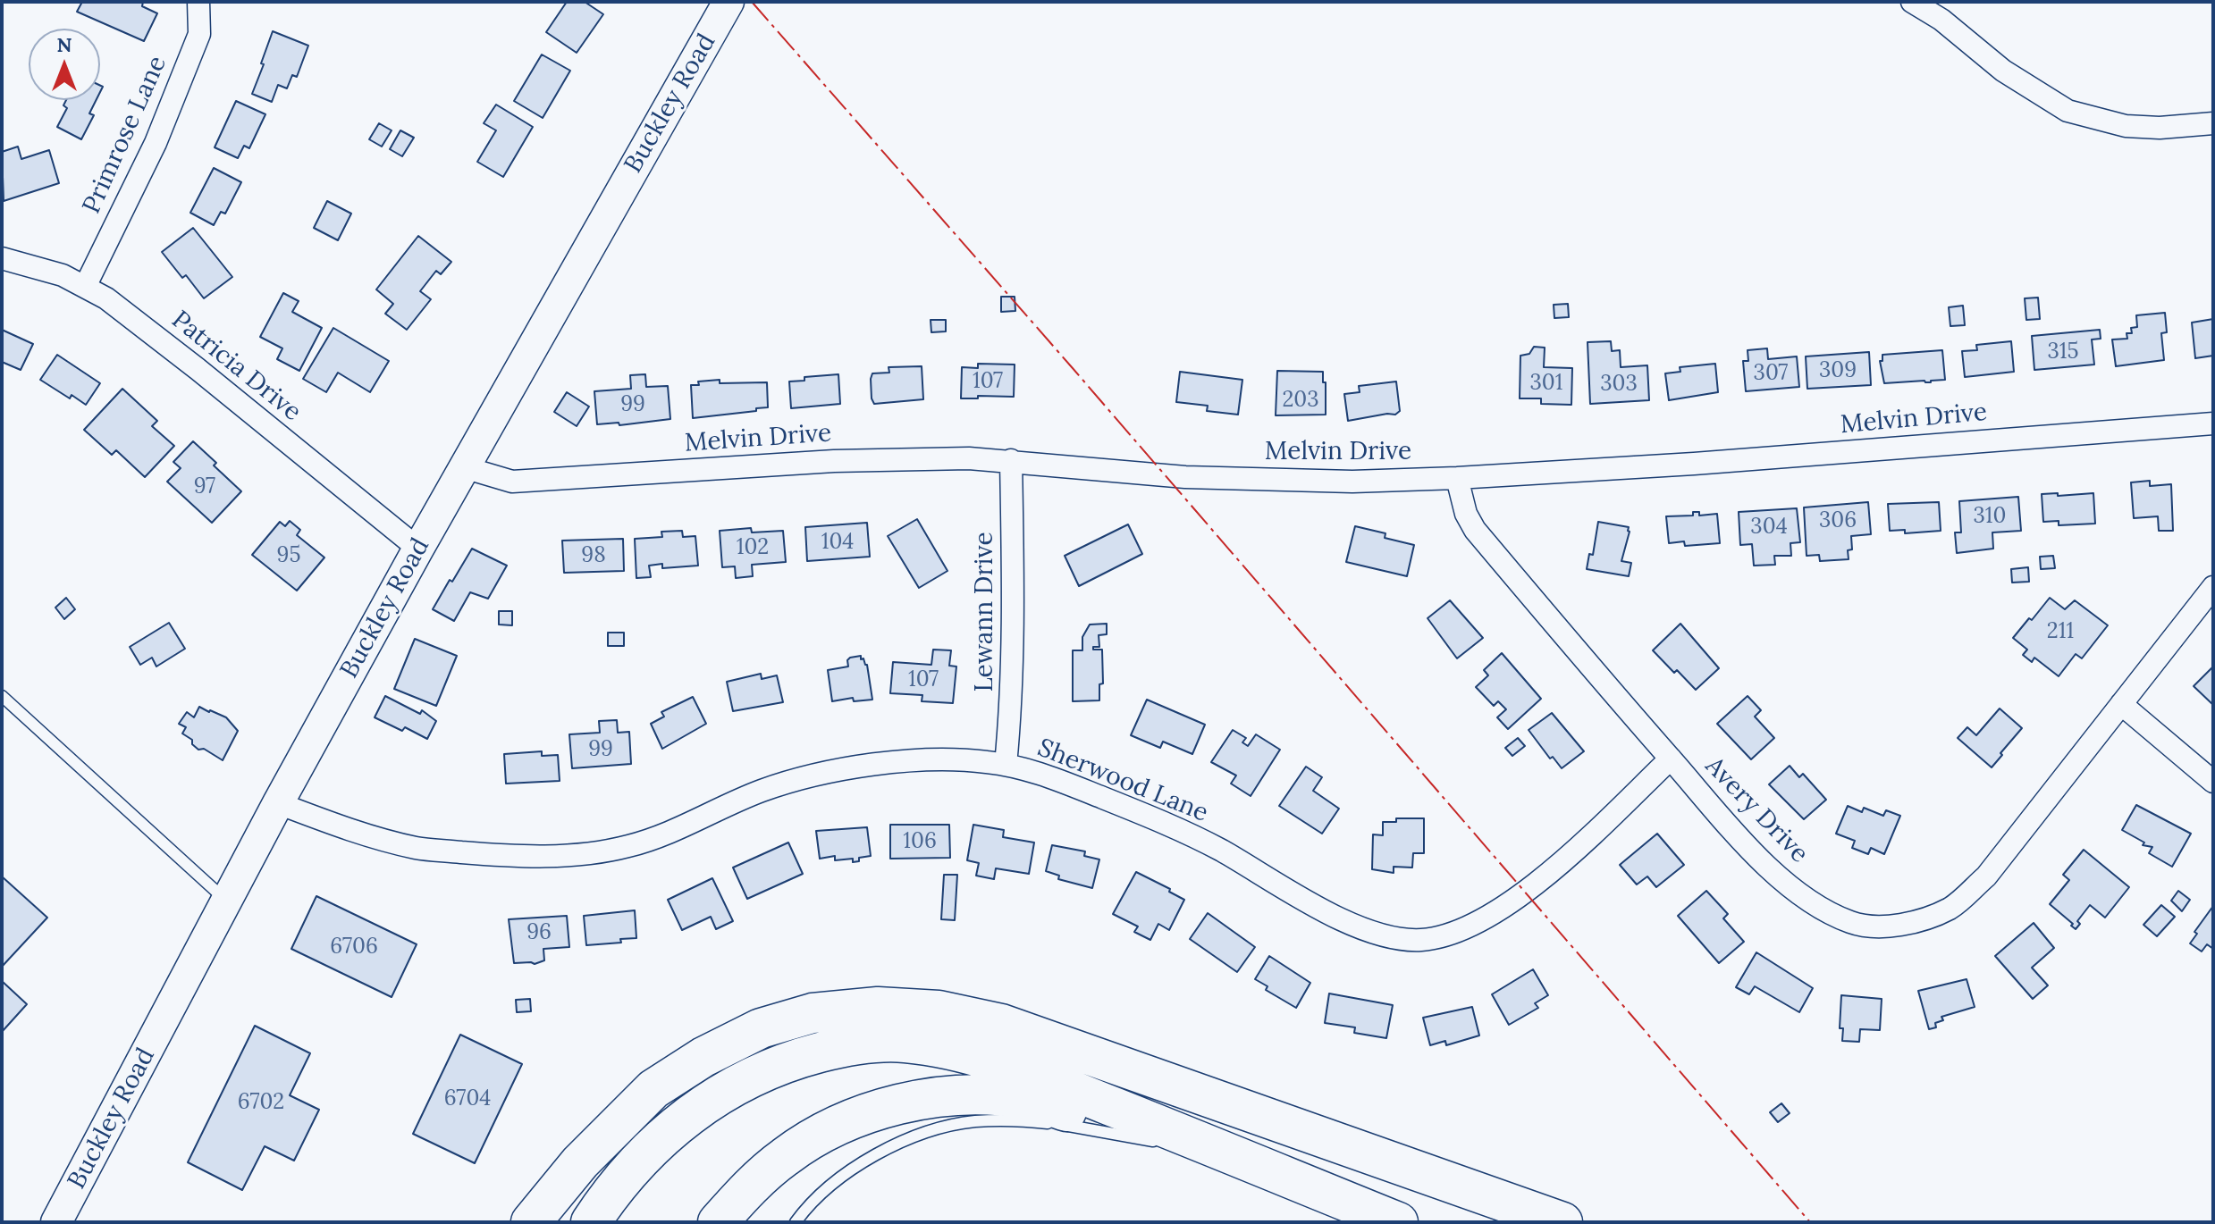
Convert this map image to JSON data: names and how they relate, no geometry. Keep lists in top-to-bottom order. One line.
{"streets":{"street":["Buckley Road","Primrose Lane","Patricia Drive","Melvin Drive","Lewann Drive","Sherwood Lane","Avery Drive"]},"crossings":[["Buckley Road","Patricia Drive"],["Buckley Road","Melvin Drive"],["Buckley Road","Sherwood Lane"],["Primrose Lane","Patricia Drive"],["Melvin Drive","Lewann Drive"],["Melvin Drive","Avery Drive"],["Lewann Drive","Sherwood Lane"],["Sherwood Lane","Avery Drive"]],"house_numbers":["315","309","307","107","301","303","203","99","97","310","306","304","104","102","95","98","211","107","99","106","96","6706","6704","6702"],"north":"top"}
